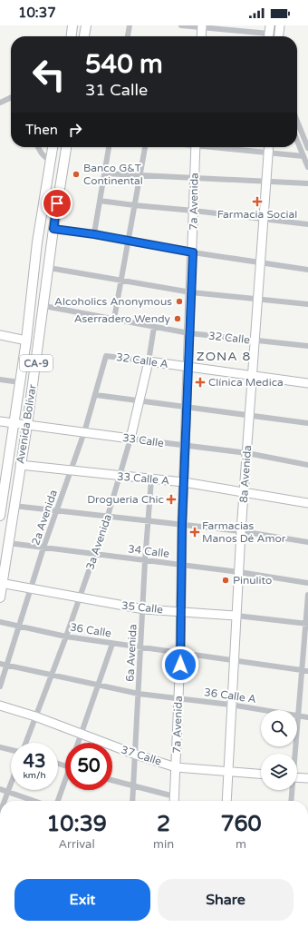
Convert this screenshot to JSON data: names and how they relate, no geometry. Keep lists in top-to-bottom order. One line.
{"streets":{"main road":["7a Avenida","32 Calle A","CA-9","Avenida Bolívar","33 Calle","8a Avenida","33 Calle A","3a Avenida","35 Calle","37 Calle"],"street":["32 Calle","2a Avenida","34 Calle","36 Calle","6a Avenida","36 Calle A"]},"crossings":[["7a Avenida","32 Calle"],["7a Avenida","32 Calle A"],["7a Avenida","33 Calle"],["7a Avenida","33 Calle A"],["7a Avenida","34 Calle"],["7a Avenida","35 Calle"],["7a Avenida","36 Calle"],["7a Avenida","36 Calle A"],["7a Avenida","37 Calle"],["32 Calle","Avenida Bolívar"],["32 Calle","8a Avenida"],["32 Calle","3a Avenida"],["32 Calle A","8a Avenida"],["32 Calle A","2a Avenida"],["32 Calle A","3a Avenida"],["Avenida Bolívar","33 Calle"],["Avenida Bolívar","33 Calle A"],["Avenida Bolívar","34 Calle"],["Avenida Bolívar","35 Calle"],["33 Calle","8a Avenida"],["33 Calle","2a Avenida"],["33 Calle","3a Avenida"],["8a Avenida","33 Calle A"],["8a Avenida","34 Calle"],["8a Avenida","35 Calle"],["8a Avenida","36 Calle"],["8a Avenida","36 Calle A"],["8a Avenida","37 Calle"],["33 Calle A","2a Avenida"],["33 Calle A","3a Avenida"],["33 Calle A","6a Avenida"],["2a Avenida","34 Calle"],["2a Avenida","35 Calle"],["2a Avenida","36 Calle"],["2a Avenida","36 Calle A"],["3a Avenida","34 Calle"],["3a Avenida","35 Calle"],["3a Avenida","36 Calle"],["3a Avenida","36 Calle A"],["3a Avenida","37 Calle"],["34 Calle","6a Avenida"],["35 Calle","6a Avenida"],["36 Calle","6a Avenida"],["6a Avenida","36 Calle A"],["6a Avenida","37 Calle"]],"districts":["ZONA 8"],"places":{"other":["Banco G&T Continental","Alcoholics Anonymous","Aserradero Wendy","Pinulito"],"health":["Farmacia Social","Clínica Medica","Drogueria Chic","Farmacias Manos Dé Amor"]},"page":{"status":"10:37","turn":["540 m","31 Calle"],"then":"Then","speed":"43 km/h","limit":"50","eta":["10:39","Arrival","2","min","760","m"],"buttons":["Exit","Share"]}}
